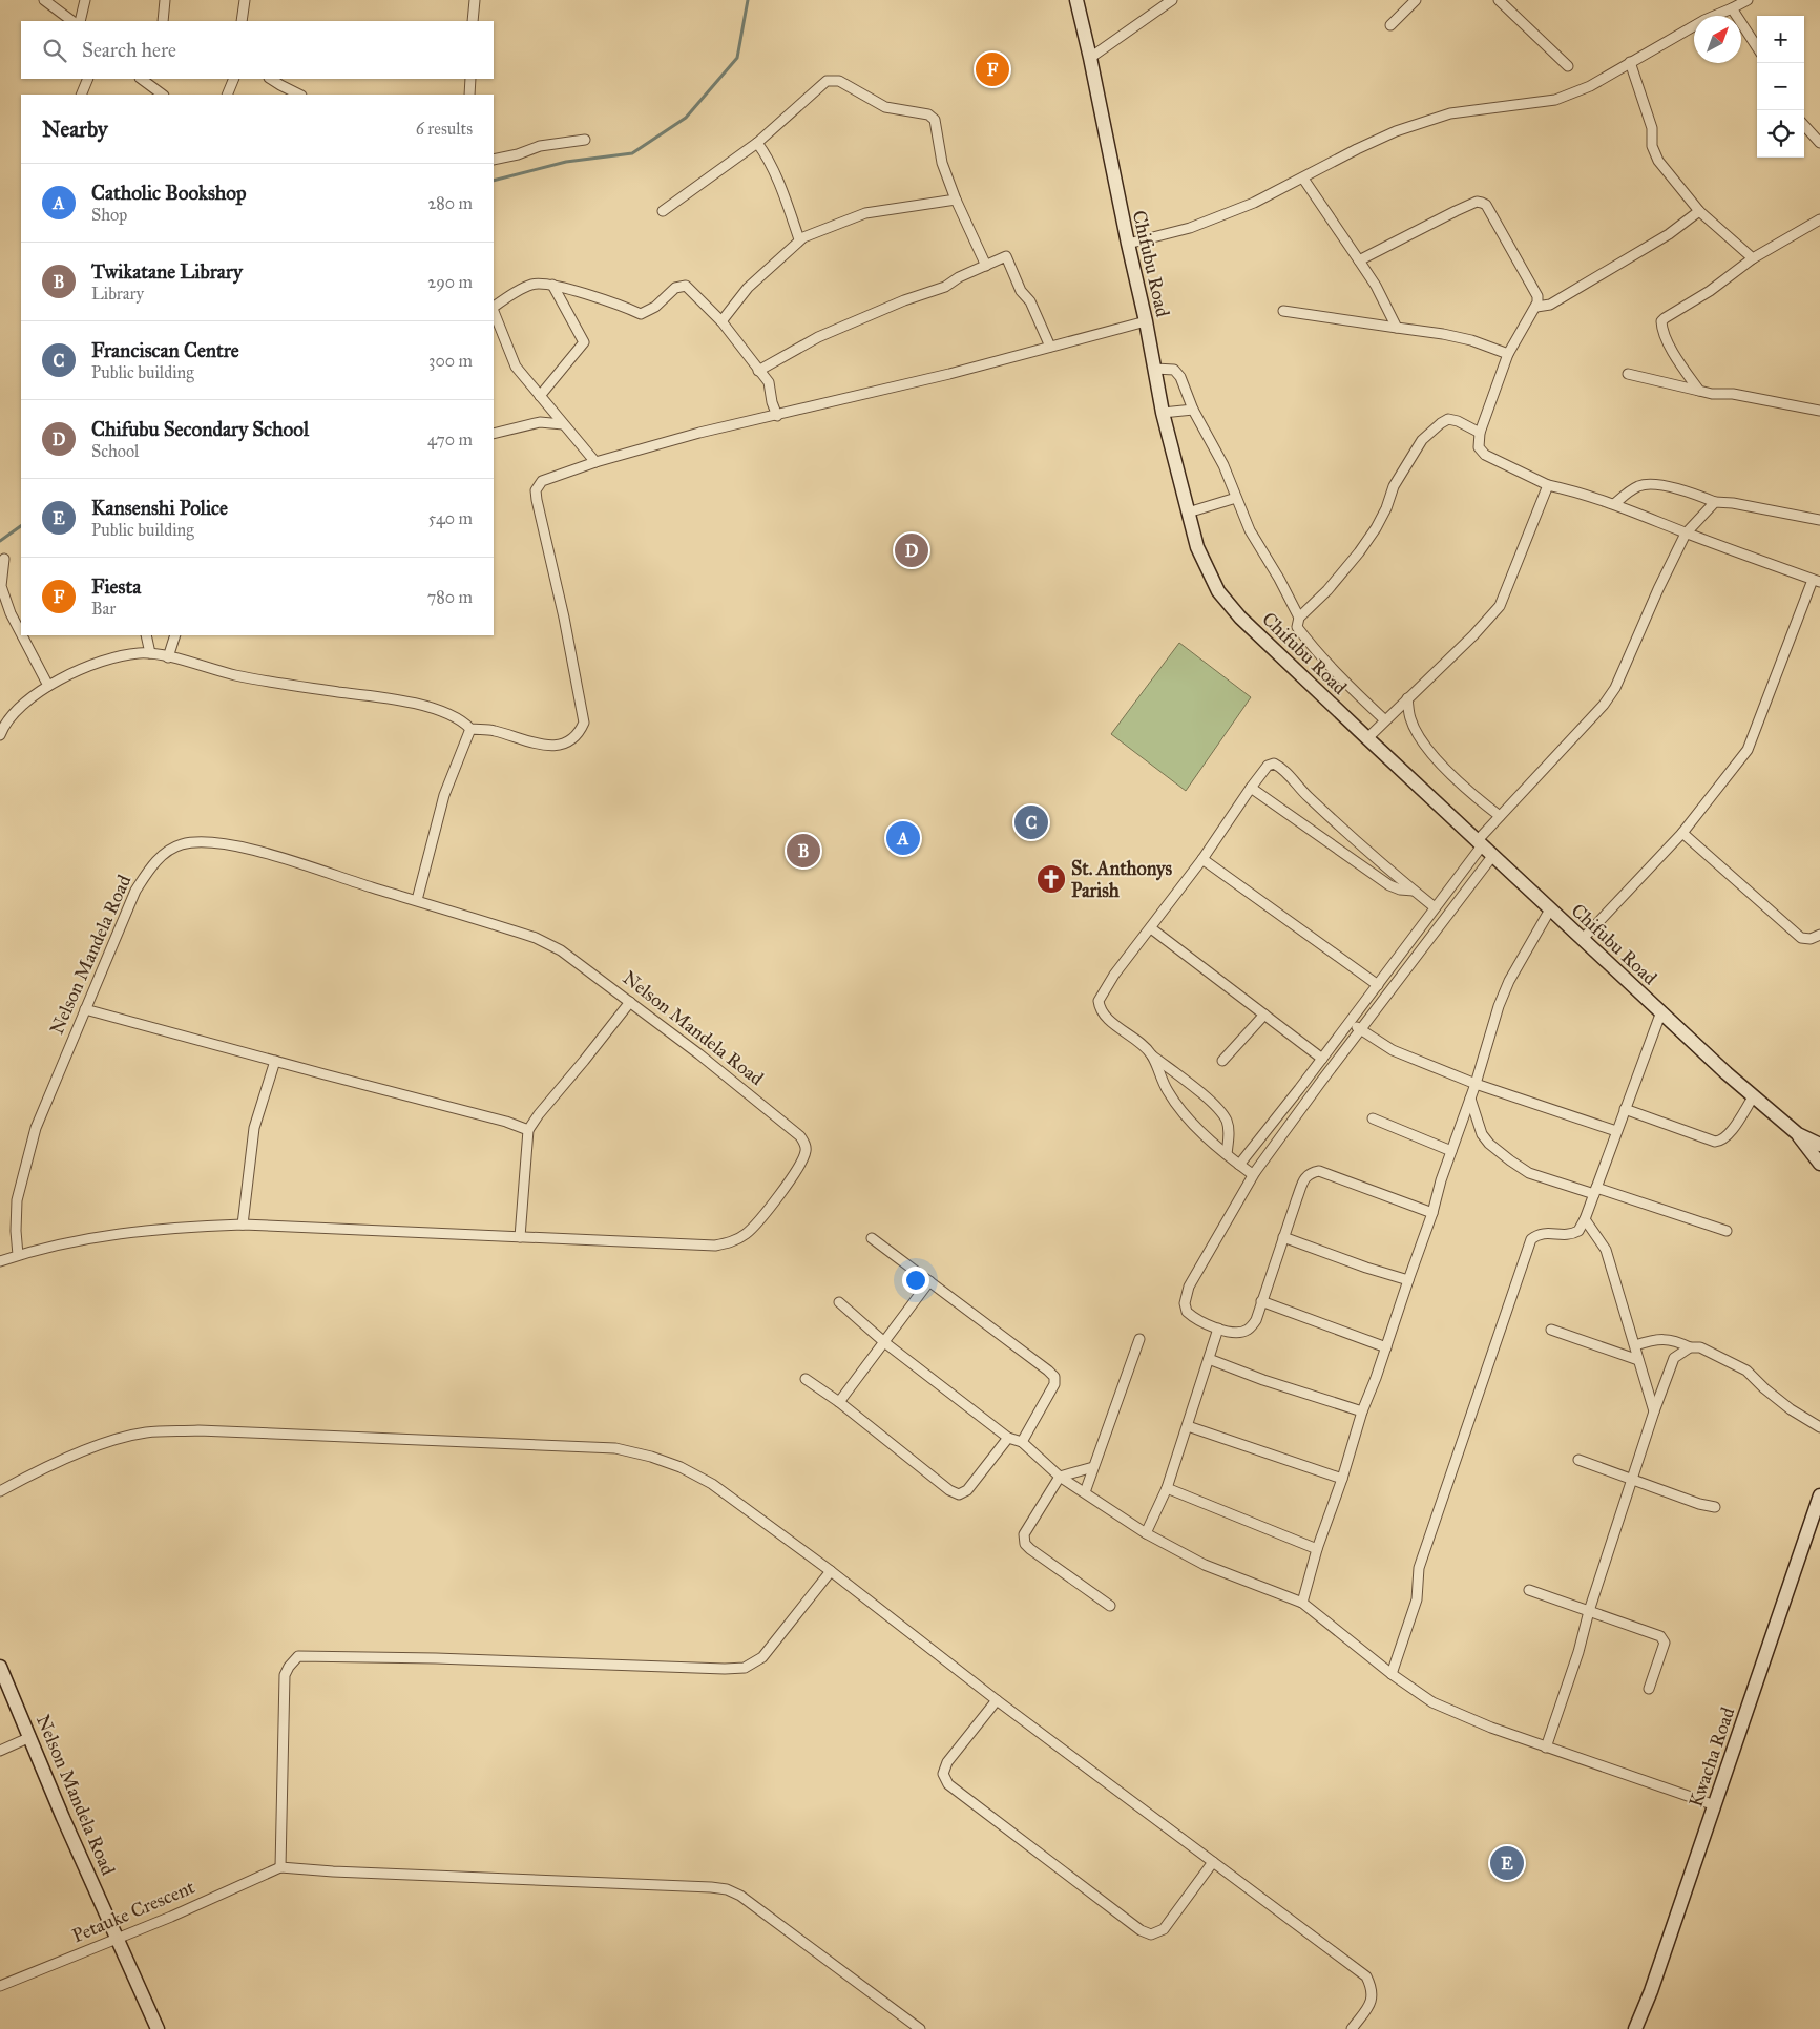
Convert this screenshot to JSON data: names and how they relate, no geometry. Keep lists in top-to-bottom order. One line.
{"streets":{"main road":["Chifubu Road","Nelson Mandela Road","Kwacha Road"],"street":["Petauke Crescent"]},"crossings":[["Nelson Mandela Road","Petauke Crescent"]],"places":{"church":["St. Anthonys Parish"]},"north":"top right","page":{"map_buttons":["+","−"],"search":"Search here","pins":["F","D","C","A","B","E"],"heading":["Nearby","6 results"],"list":[{"mark":"A","name":"Catholic Bookshop","note":"Shop","value":"280 m"},{"mark":"B","name":"Twikatane Library","note":"Library","value":"290 m"},{"mark":"C","name":"Franciscan Centre","note":"Public building","value":"300 m"},{"mark":"D","name":"Chifubu Secondary School","note":"School","value":"470 m"},{"mark":"E","name":"Kansenshi Police","note":"Public building","value":"540 m"},{"mark":"F","name":"Fiesta","note":"Bar","value":"780 m"}]}}
